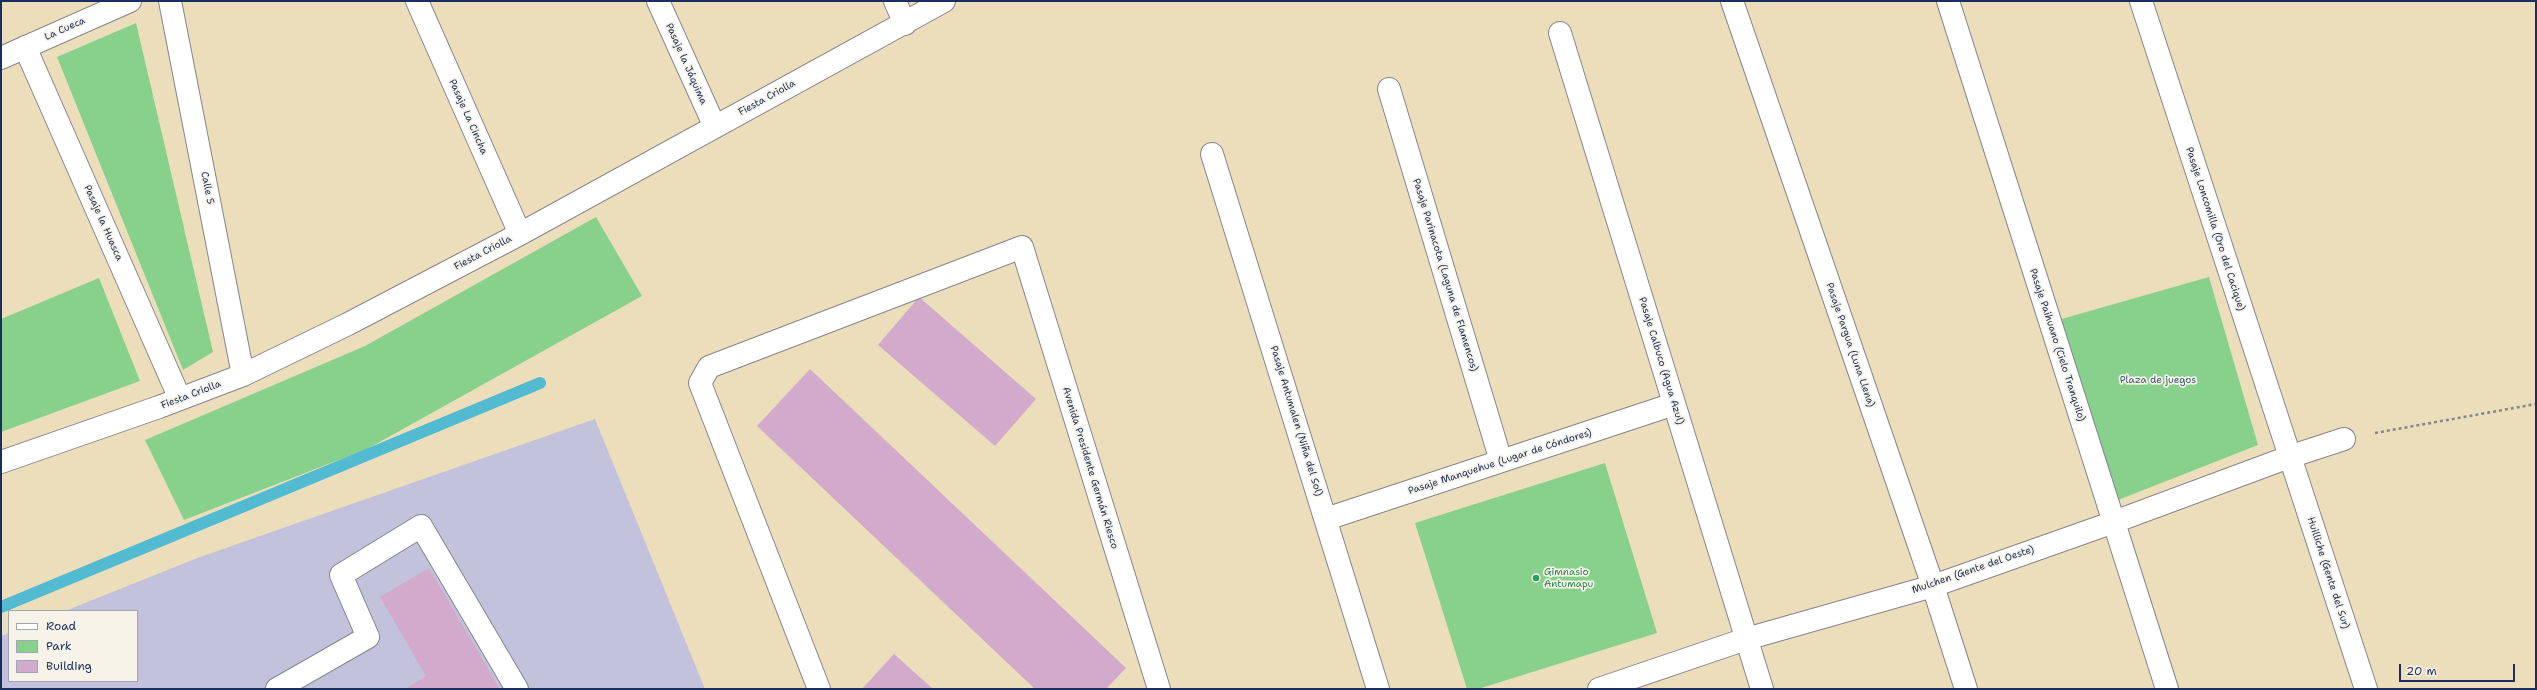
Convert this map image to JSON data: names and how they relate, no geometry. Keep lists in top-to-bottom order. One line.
{"streets":{"street":["La Cueca","Pasaje la Jáquima","Fiesta Criolla","Pasaje La Cincha","Calle 5","Pasaje la Huasca","Pasaje Loncomilla (Oro del Cacique)","Pasaje Parinacota (Laguna de Flamencos)","Pasaje Pargua (Luna Llena)","Pasaje Paihuano (Cielo Tranquilo)","Pasaje Calbuco (Agua Azul)","Pasaje Antumalen (Niña del Sol)","Pasaje Manquehue (Lugar de Cóndores)","Avenida Presidente Germán Riesco","Mulchen (Gente del Oeste)","Huilliche (Gente del Sur)"]},"crossings":[["La Cueca","Pasaje la Huasca"],["Pasaje la Jáquima","Fiesta Criolla"],["Fiesta Criolla","Pasaje La Cincha"],["Fiesta Criolla","Calle 5"],["Fiesta Criolla","Pasaje la Huasca"],["Pasaje Loncomilla (Oro del Cacique)","Mulchen (Gente del Oeste)"],["Pasaje Loncomilla (Oro del Cacique)","Huilliche (Gente del Sur)"],["Pasaje Parinacota (Laguna de Flamencos)","Pasaje Manquehue (Lugar de Cóndores)"],["Pasaje Pargua (Luna Llena)","Mulchen (Gente del Oeste)"],["Pasaje Paihuano (Cielo Tranquilo)","Mulchen (Gente del Oeste)"],["Pasaje Calbuco (Agua Azul)","Pasaje Manquehue (Lugar de Cóndores)"],["Pasaje Calbuco (Agua Azul)","Mulchen (Gente del Oeste)"],["Pasaje Antumalen (Niña del Sol)","Pasaje Manquehue (Lugar de Cóndores)"],["Mulchen (Gente del Oeste)","Huilliche (Gente del Sur)"]],"parks":["Plaza de juegos"],"places":["Gimnasio Antumapu"],"legend":["Road","Park","Building"],"scale_bar":"20 m"}
